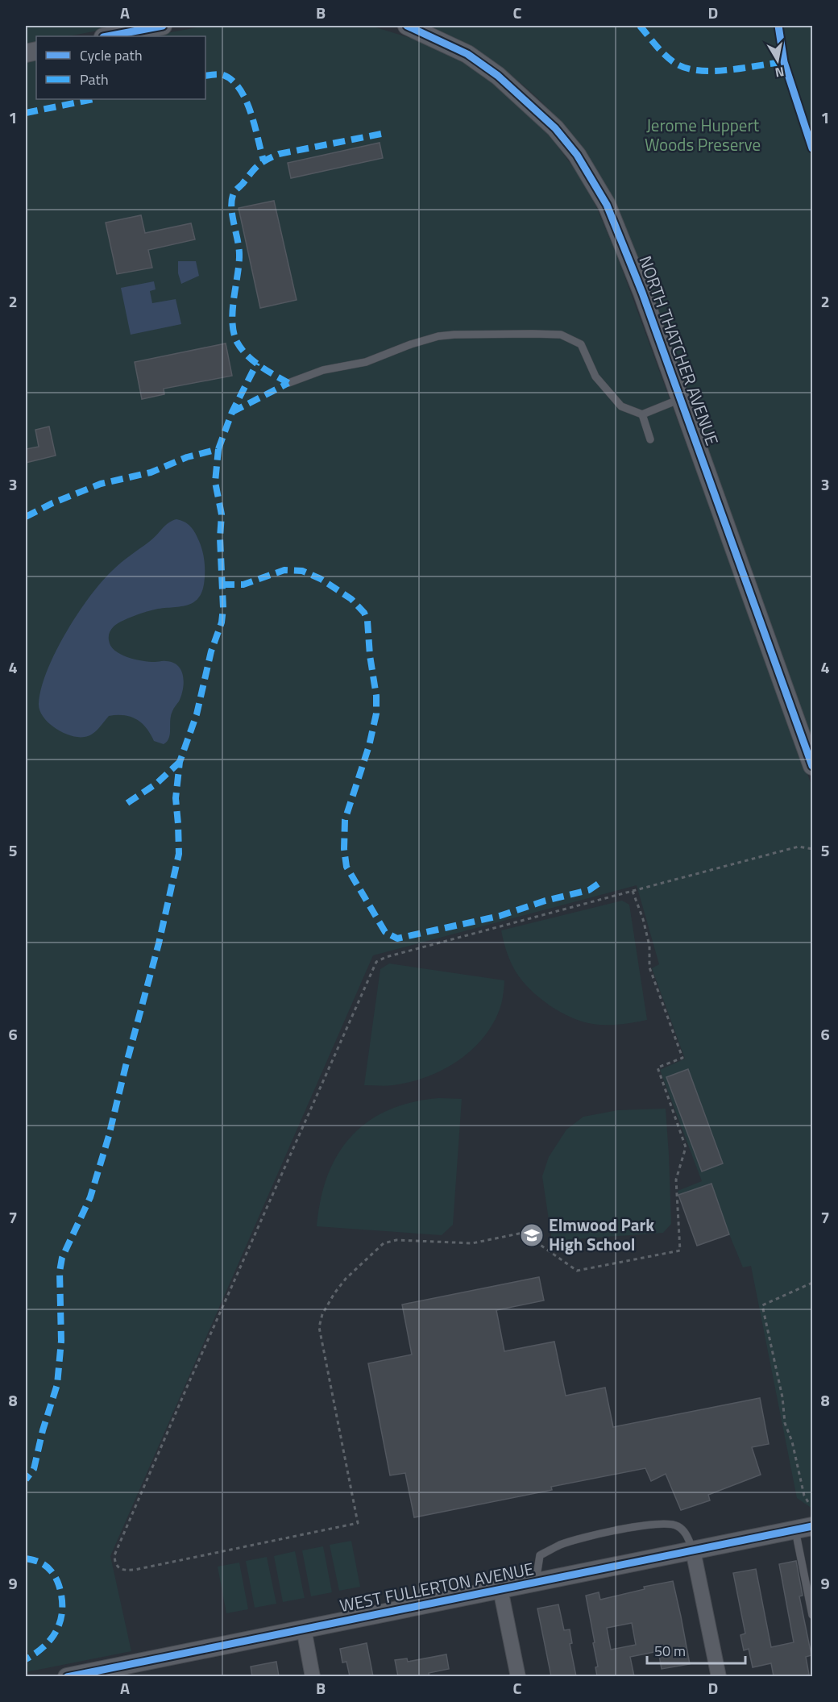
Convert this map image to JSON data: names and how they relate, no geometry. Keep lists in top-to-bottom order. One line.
{"streets":{"street":["NORTH THATCHER AVENUE","WEST FULLERTON AVENUE"]},"parks":["Jerome Huppert Woods Preserve"],"places":{"school or university":["Elmwood Park High School"]},"legend":["Cycle path","Path"],"scale_bar":"50 m","north":"bottom","grid":{"columns":["A","B","C","D"],"rows":["1","2","3","4","5","6","7","8","9"]}}
